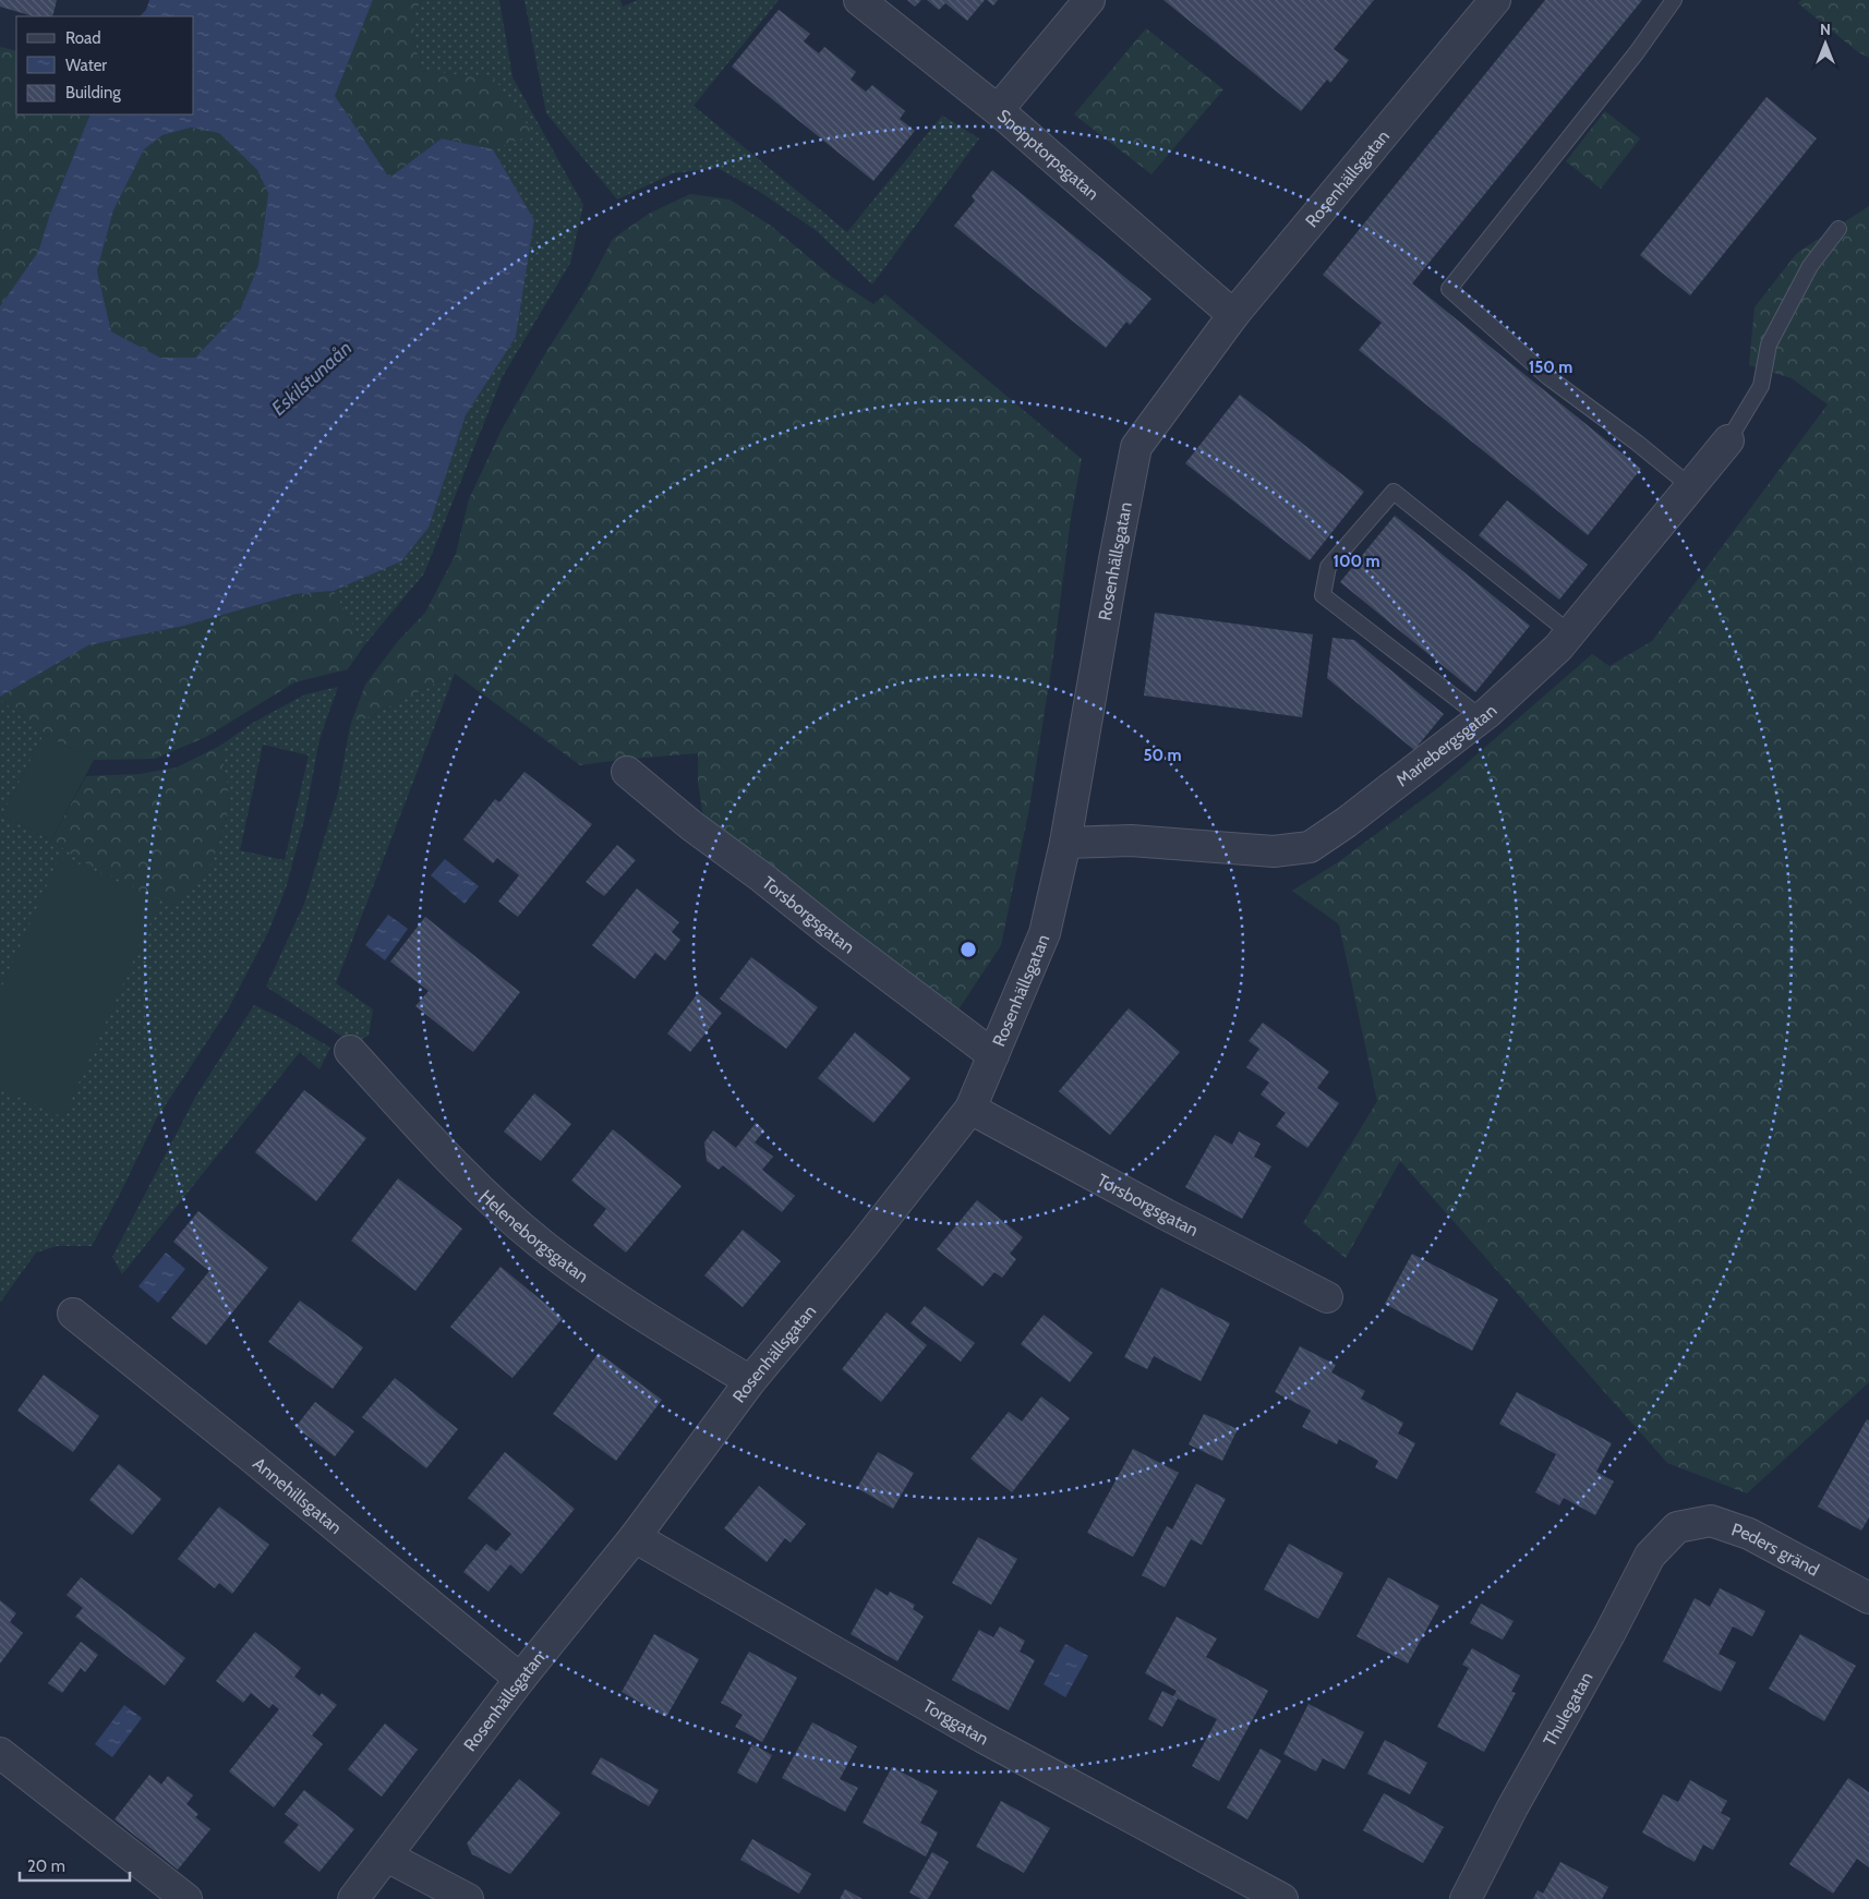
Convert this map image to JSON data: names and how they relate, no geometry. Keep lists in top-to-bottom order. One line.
{"streets":{"street":["Snopptorpsgatan","Rosenhällsgatan","Mariebergsgatan","Torsborgsgatan","Heleneborgsgatan","Annehillsgatan","Peders gränd","Thulegatan","Torggatan"]},"crossings":[["Snopptorpsgatan","Rosenhällsgatan"],["Rosenhällsgatan","Mariebergsgatan"],["Rosenhällsgatan","Torsborgsgatan"],["Rosenhällsgatan","Heleneborgsgatan"],["Rosenhällsgatan","Annehillsgatan"],["Rosenhällsgatan","Torggatan"],["Peders gränd","Thulegatan"]],"water":["Eskilstunaån"],"legend":["Road","Water","Building"],"scale_bar":"20 m","north":"top","rings":["150 m","100 m","50 m"]}
